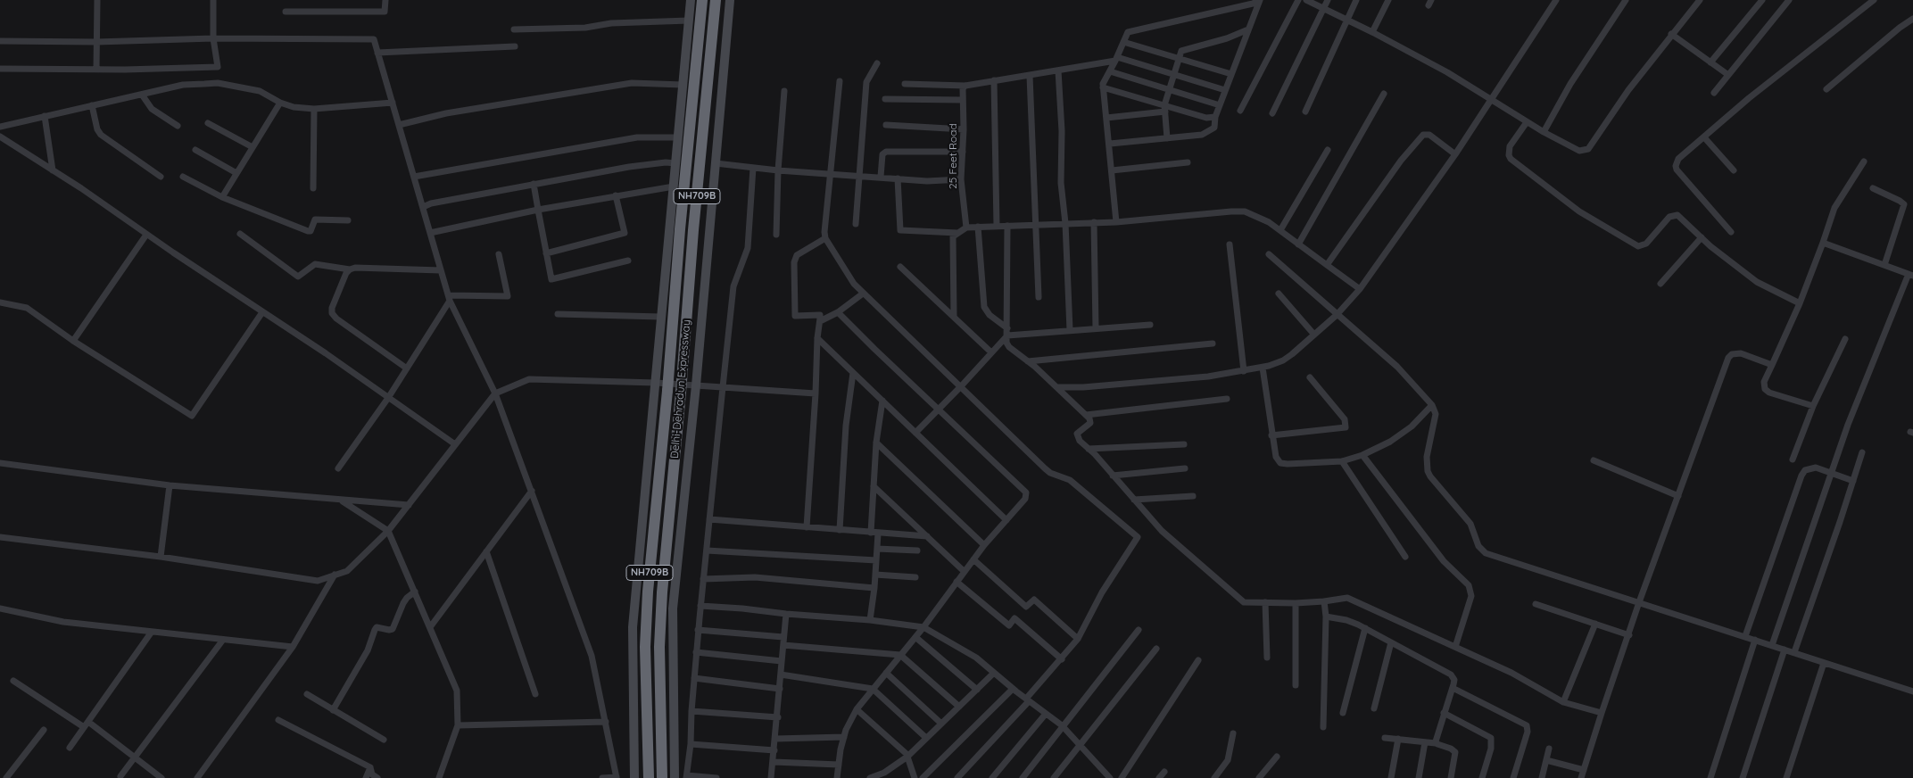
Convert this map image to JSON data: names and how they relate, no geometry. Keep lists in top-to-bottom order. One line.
{"streets":{"highway":["NH709B","Delhi-Dehradun Expressway"],"street":["25 Feet Road"]}}
